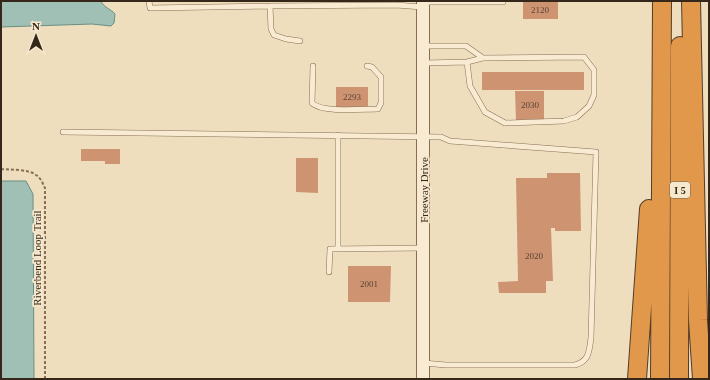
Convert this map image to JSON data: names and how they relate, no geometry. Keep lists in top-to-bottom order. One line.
{"streets":{"highway":["I 5"],"street":["Freeway Drive"],"path":["Riverbend Loop Trail"]},"house_numbers":["2120","2293","2030","2020","2001"],"north":"top"}
